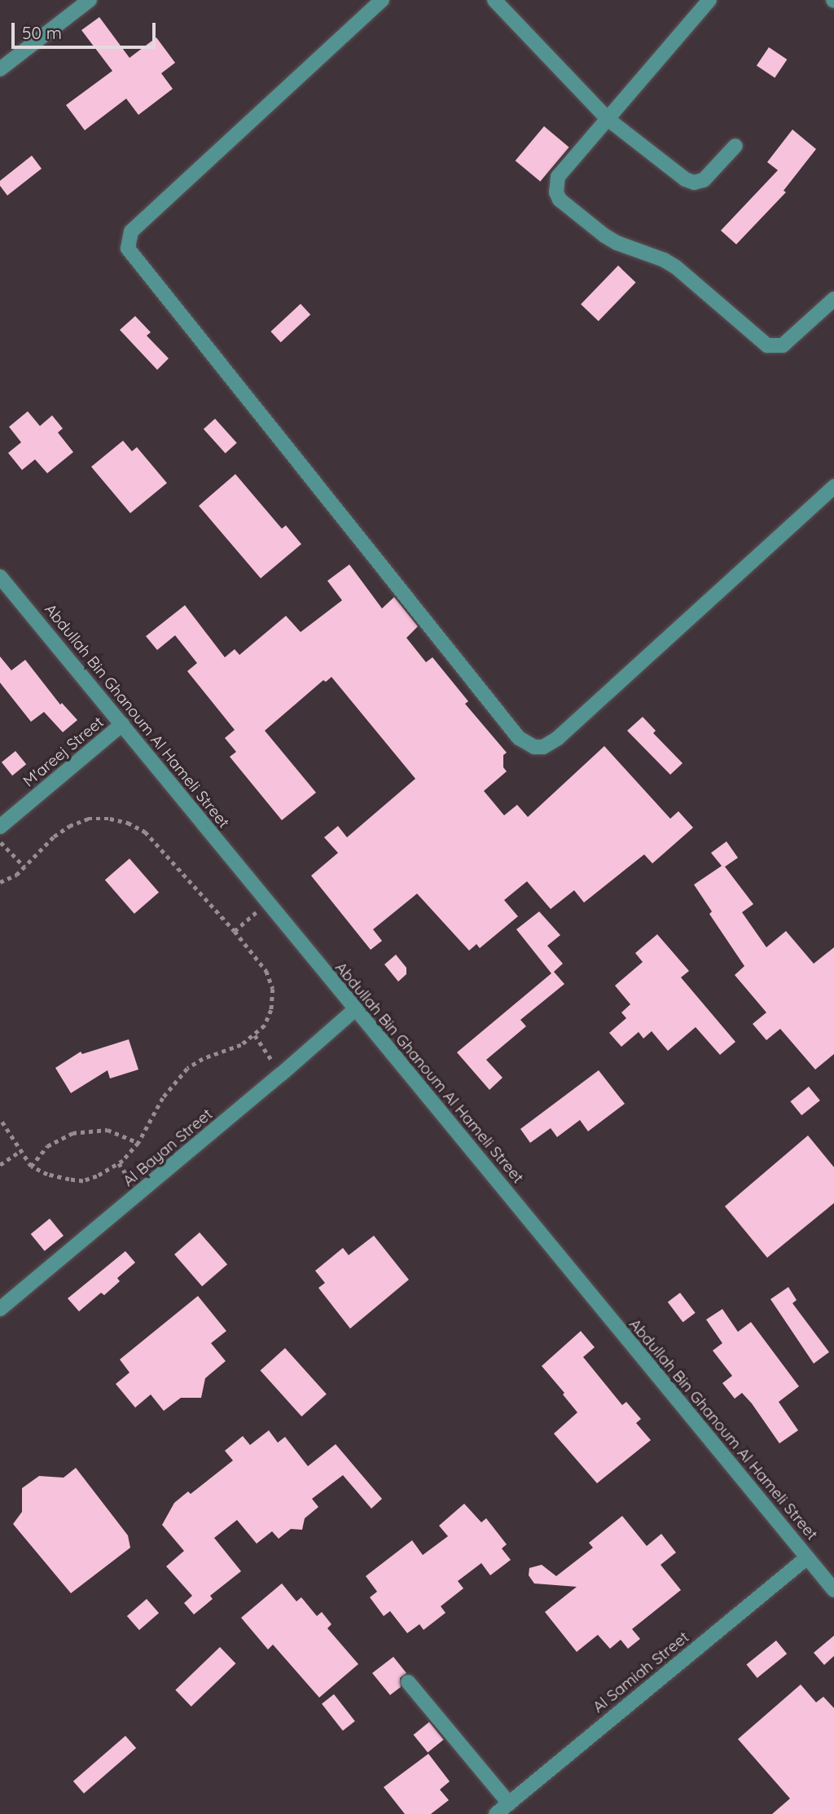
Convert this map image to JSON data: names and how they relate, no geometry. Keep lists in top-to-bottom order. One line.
{"streets":{"street":["Abdullah Bin Ghanoum Al Hameli Street","M'areej Street","Al Bayan Street","Al Samiah Street"]},"crossings":[["Abdullah Bin Ghanoum Al Hameli Street","M'areej Street"],["Abdullah Bin Ghanoum Al Hameli Street","Al Bayan Street"],["Abdullah Bin Ghanoum Al Hameli Street","Al Samiah Street"]],"scale_bar":"50 m"}
